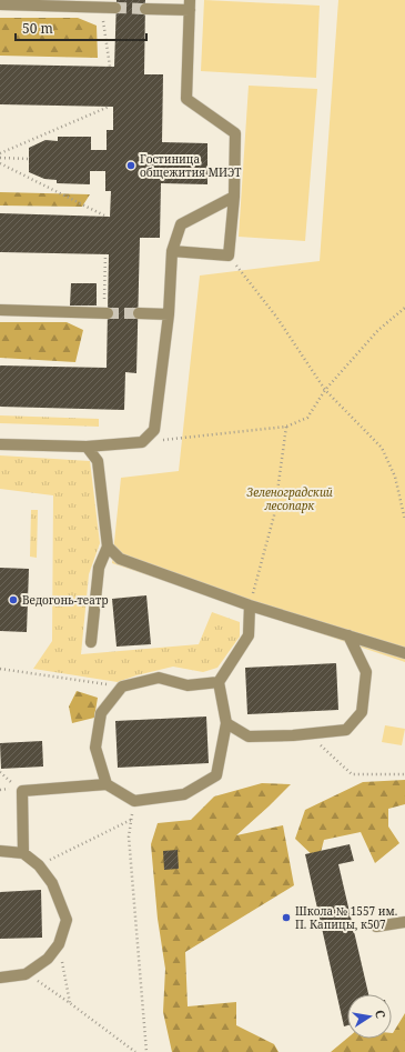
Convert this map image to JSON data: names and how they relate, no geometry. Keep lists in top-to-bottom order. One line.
{"parks":["Зеленоградский лесопарк"],"places":["Гостиница общежития МИЭТ","Ведогонь-театр","Школа № 1557 им. П. Капицы, к507"],"scale_bar":"50 m","north":"right"}
